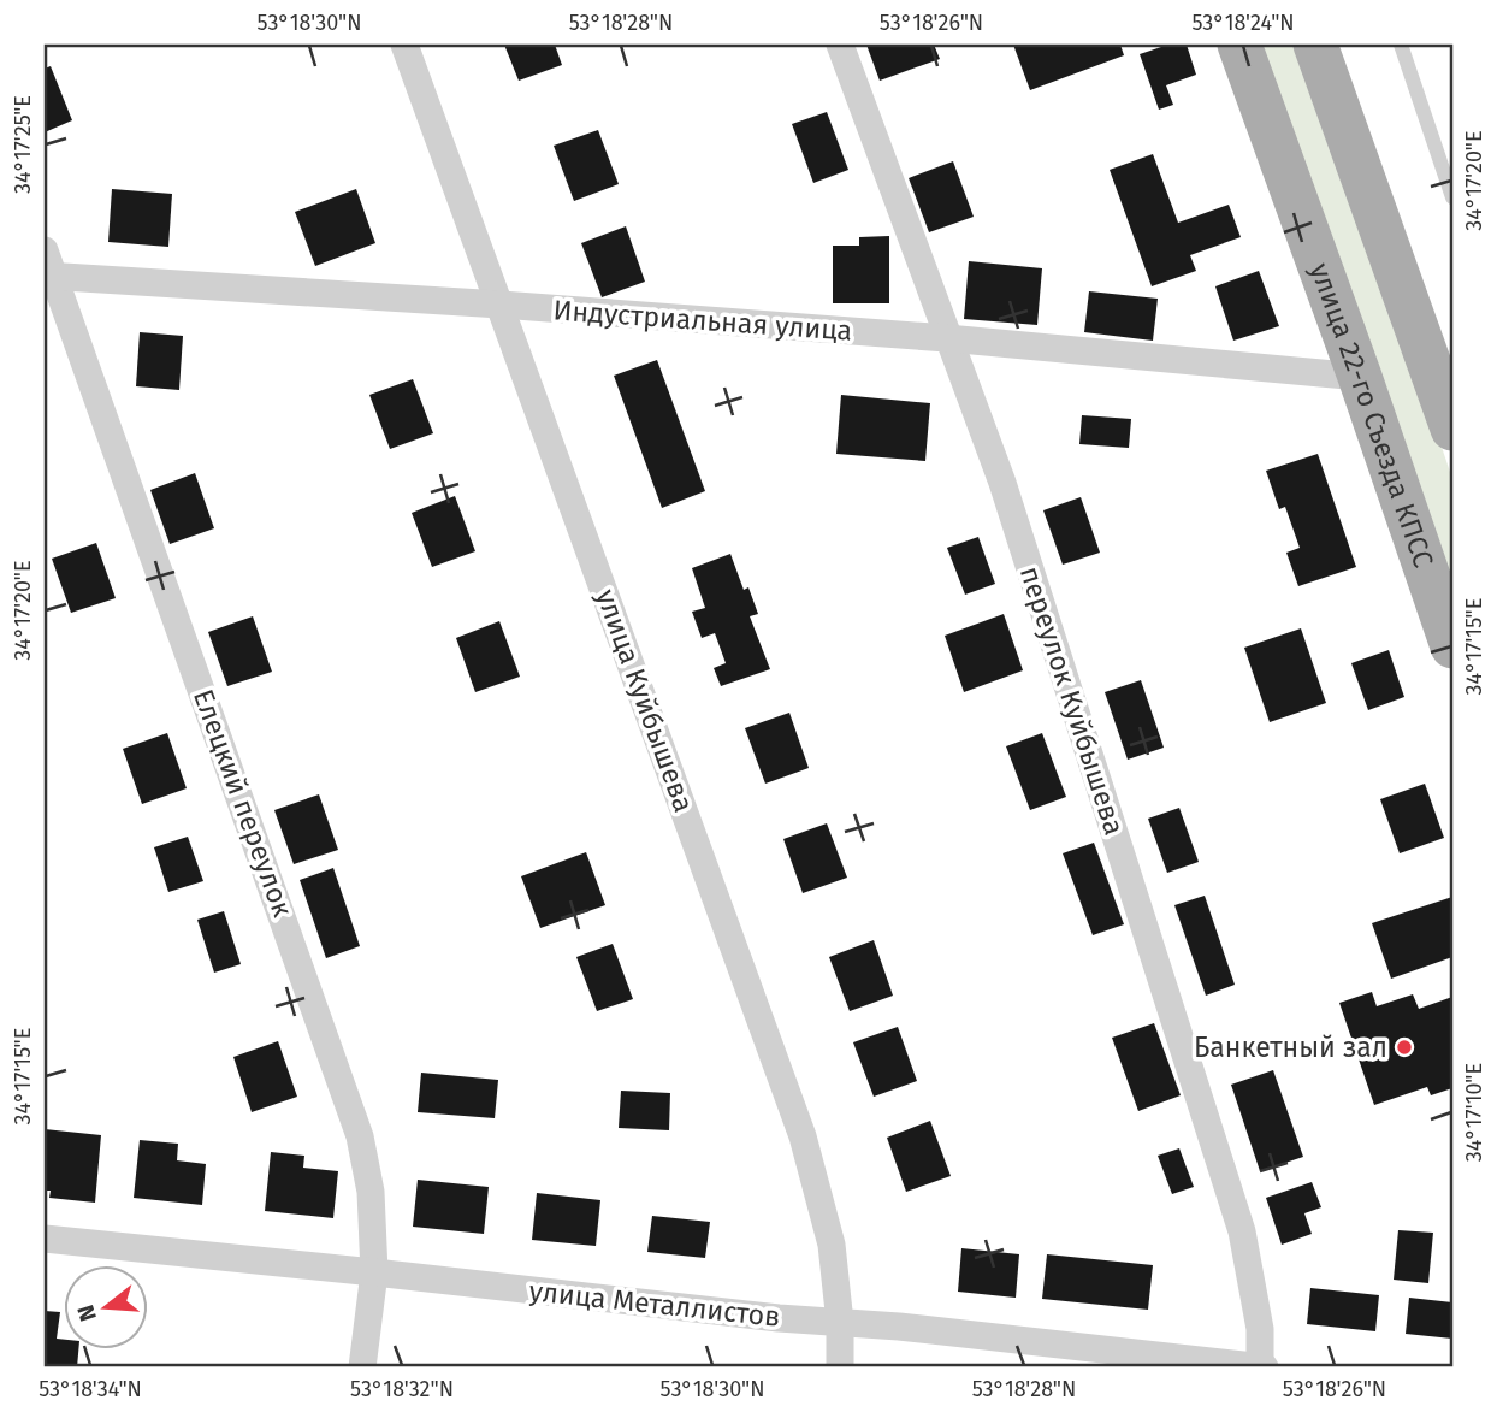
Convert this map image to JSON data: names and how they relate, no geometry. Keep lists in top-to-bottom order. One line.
{"streets":{"main road":["улица 22-го Съезда КПСС"],"street":["Индустриальная улица","улица Куйбышева","переулок Куйбышева","Елецкий переулок","улица Металлистов"]},"crossings":[["Индустриальная улица","улица 22-го Съезда КПСС"],["Индустриальная улица","улица Куйбышева"],["Индустриальная улица","переулок Куйбышева"],["Индустриальная улица","Елецкий переулок"],["улица Куйбышева","улица Металлистов"],["переулок Куйбышева","улица Металлистов"],["Елецкий переулок","улица Металлистов"]],"places":["Банкетный зал"],"north":"left","coordinates":["53°18'30\"N","53°18'28\"N","53°18'26\"N","53°18'24\"N","34°17'25\"E","34°17'20\"E","34°17'15\"E","34°17'10\"E","53°18'34\"N","53°18'32\"N"]}
